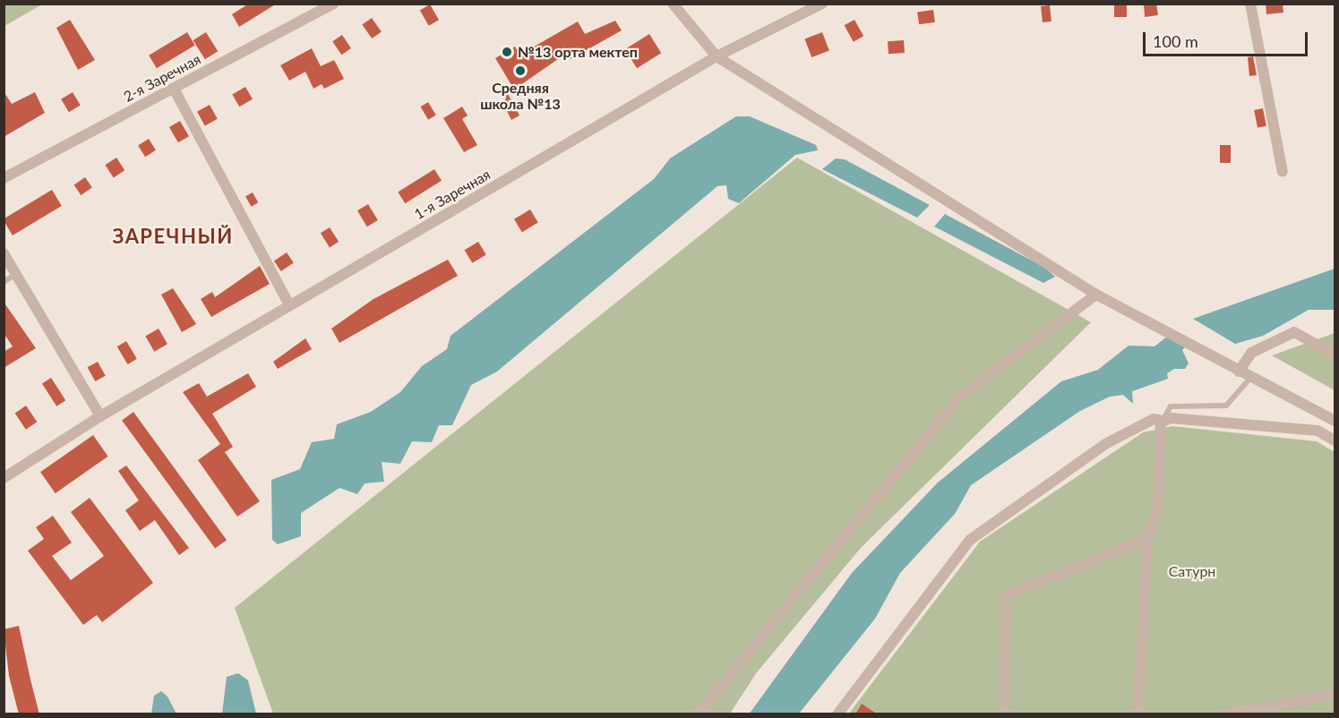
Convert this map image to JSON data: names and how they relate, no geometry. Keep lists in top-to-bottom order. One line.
{"streets":{"street":["2-я Заречная","1-я Заречная"]},"districts":["ЗАРЕЧНЫЙ"],"parks":["Сатурн"],"places":["№13 орта мектеп","Средняя школа №13"],"scale_bar":"100 m"}
